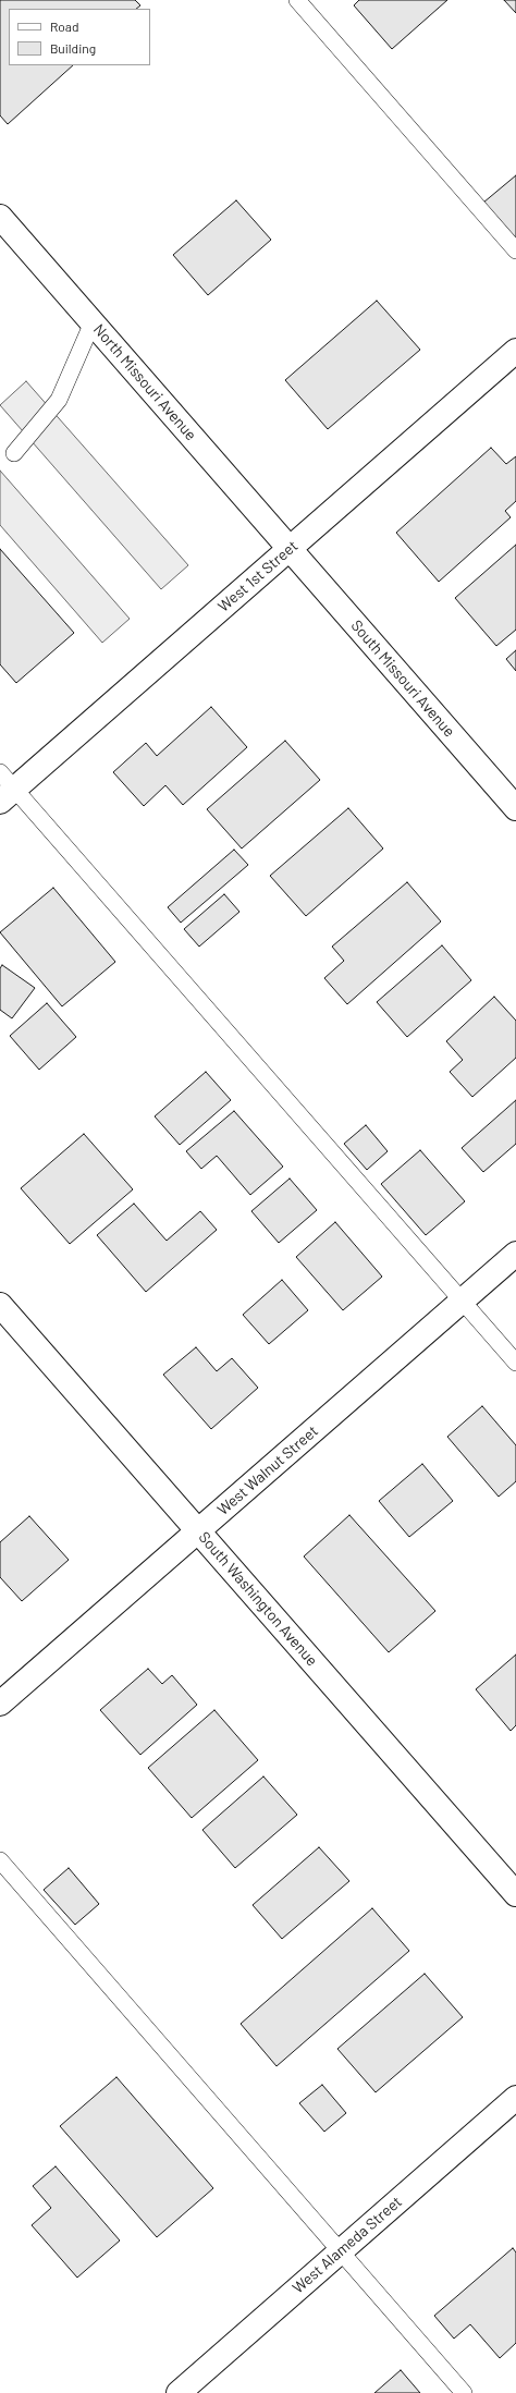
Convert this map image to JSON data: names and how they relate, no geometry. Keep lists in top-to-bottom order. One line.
{"streets":{"street":["North Missouri Avenue","West 1st Street","South Missouri Avenue","West Walnut Street","South Washington Avenue","West Alameda Street"]},"crossings":[["North Missouri Avenue","West 1st Street"],["North Missouri Avenue","South Missouri Avenue"],["West 1st Street","South Missouri Avenue"],["West Walnut Street","South Washington Avenue"]],"legend":["Road","Building"]}
